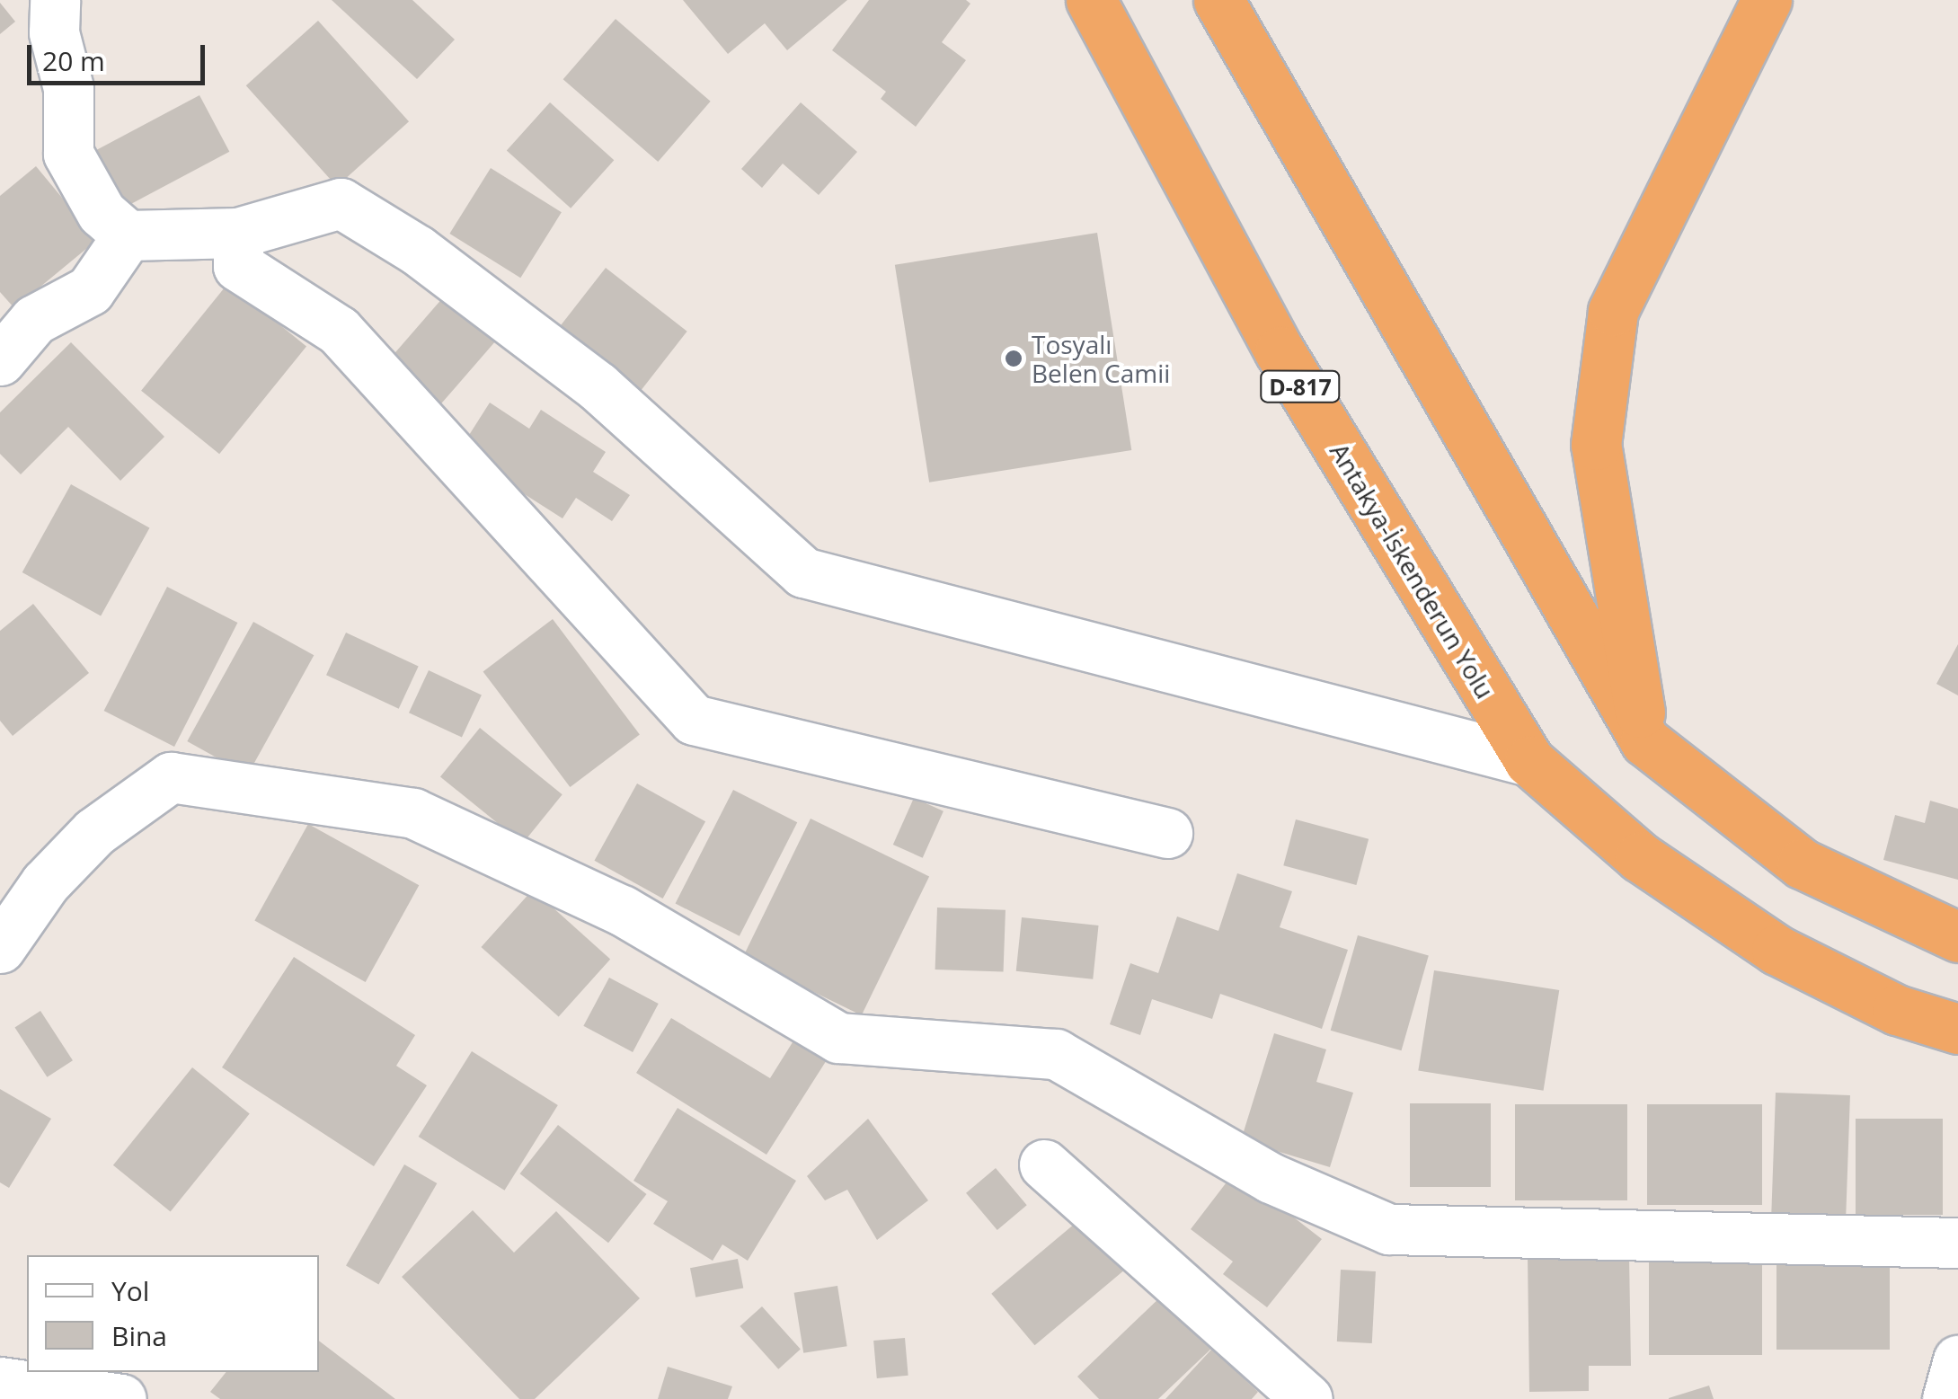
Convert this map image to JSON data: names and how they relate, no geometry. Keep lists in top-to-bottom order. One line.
{"streets":{"highway":["D-817","Antakya-İskenderun Yolu"]},"crossings":[["D-817","Antakya-İskenderun Yolu"]],"places":["Tosyalı Belen Camii"],"legend":["Yol","Bina"],"scale_bar":"20 m"}
